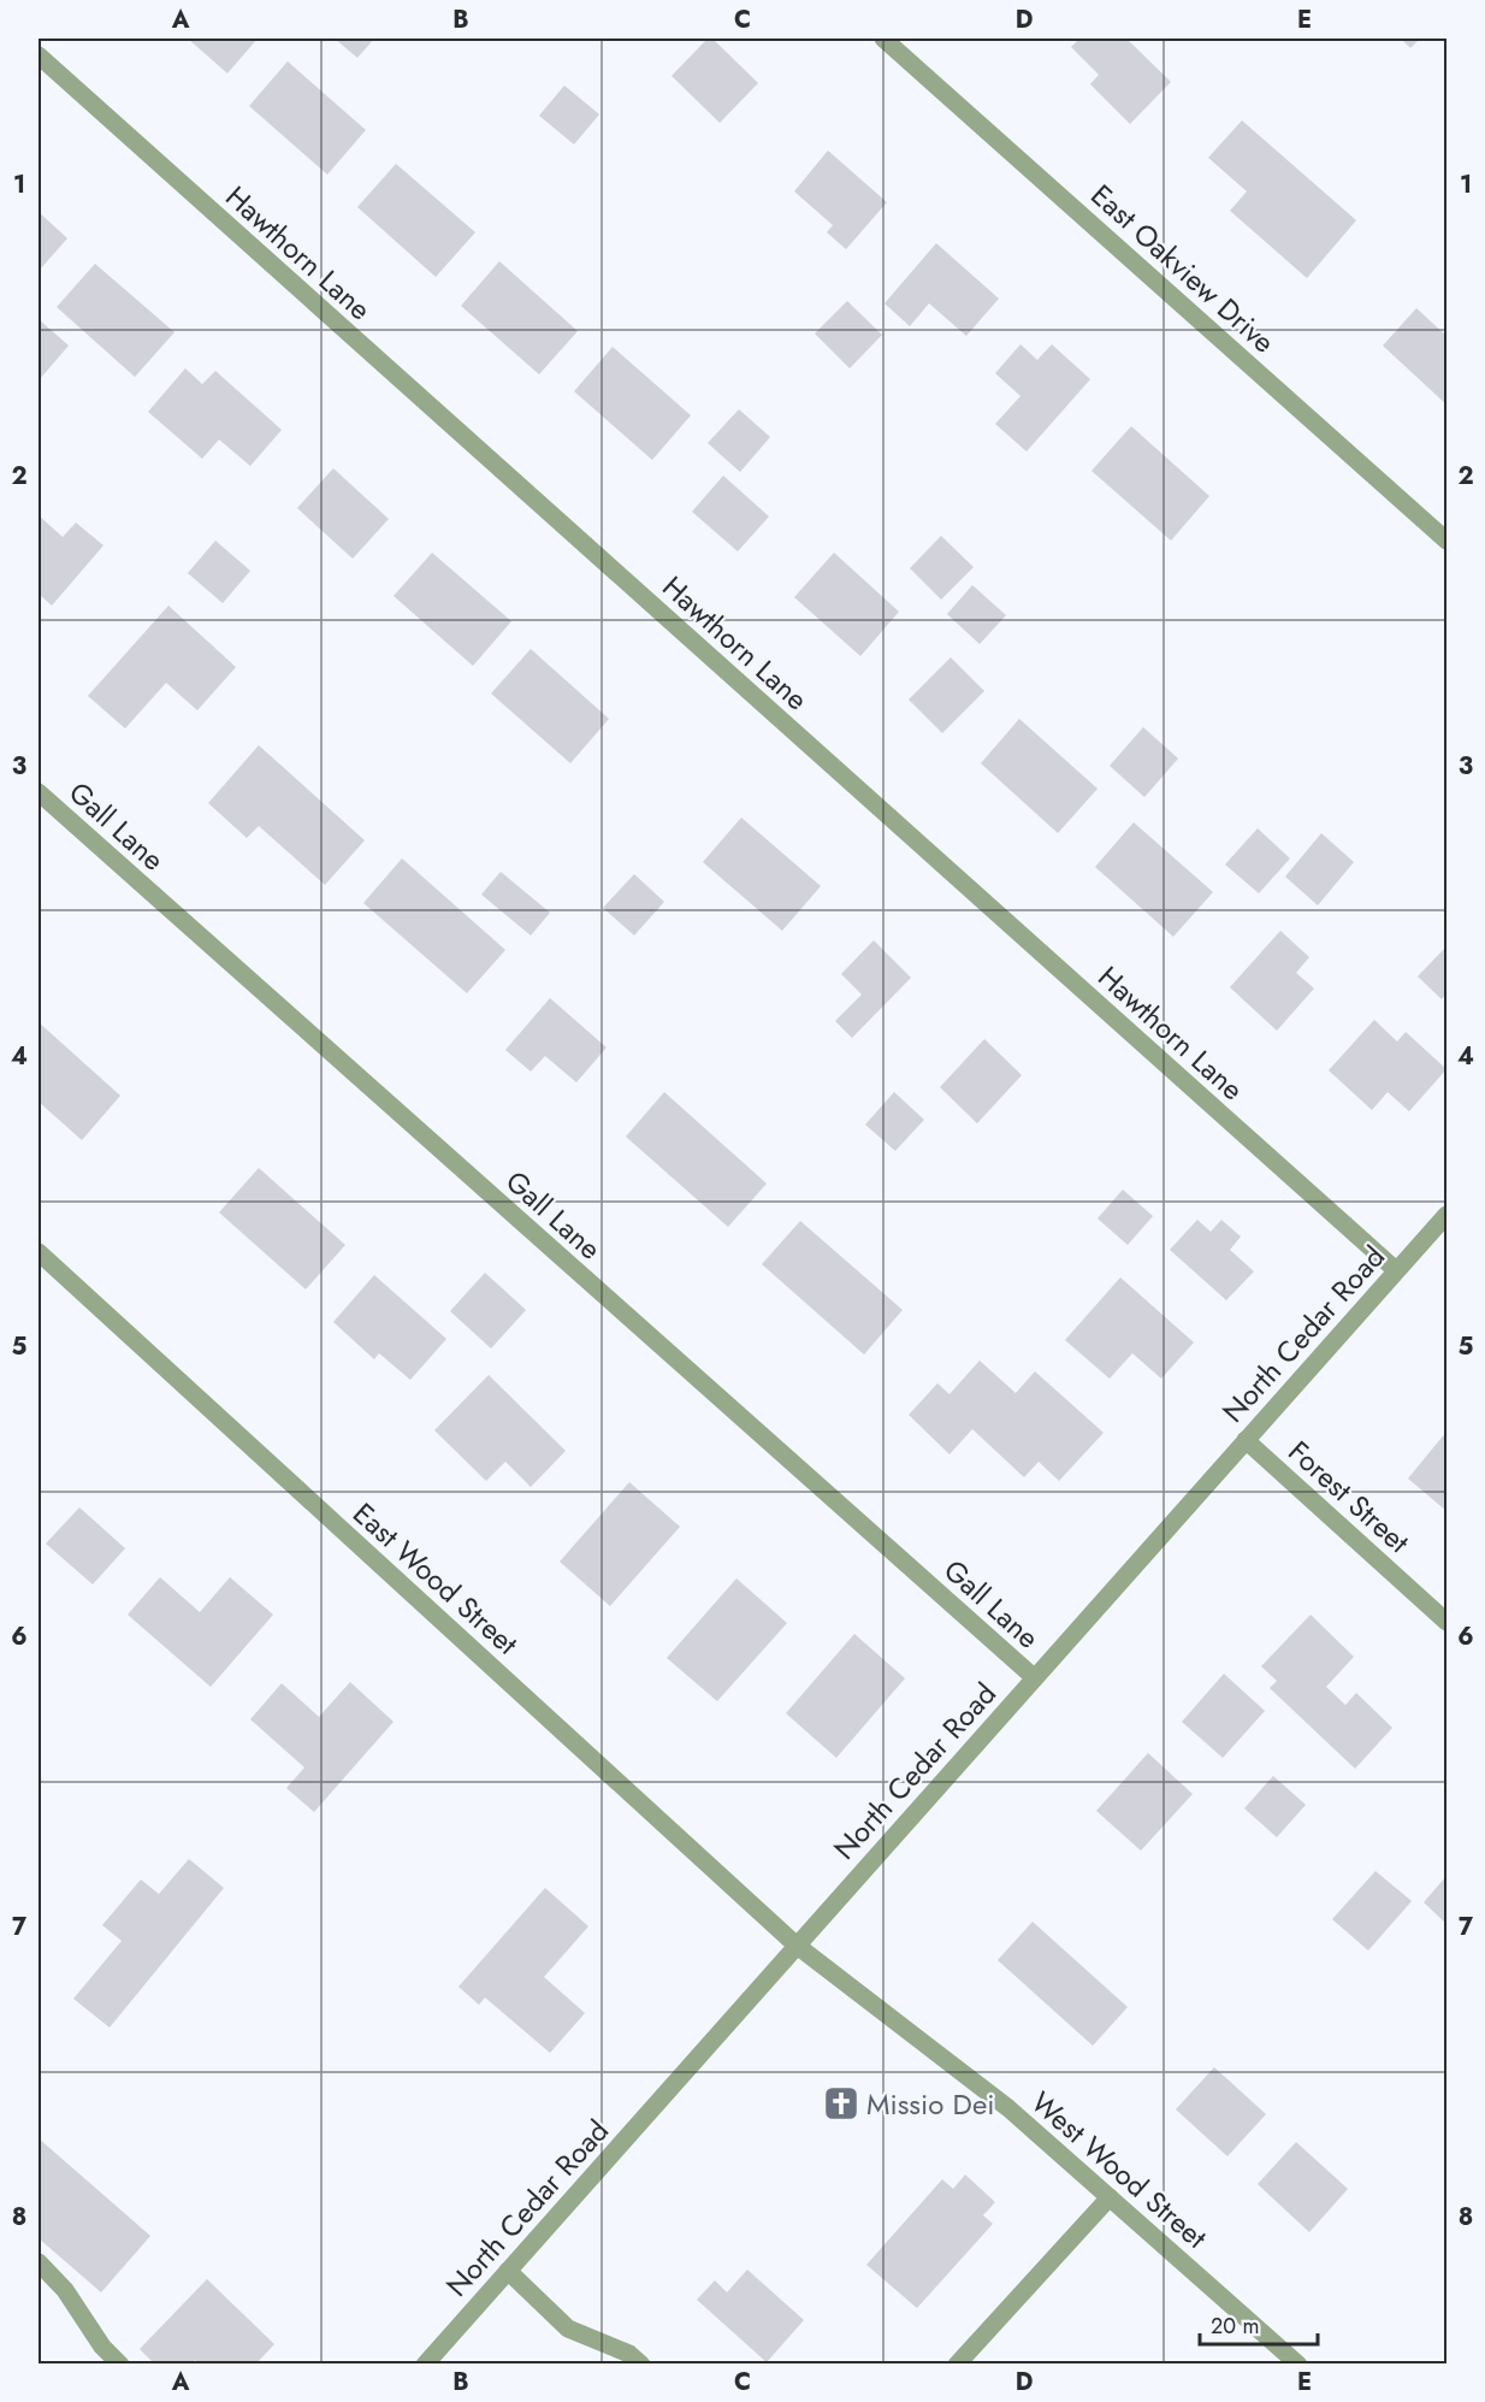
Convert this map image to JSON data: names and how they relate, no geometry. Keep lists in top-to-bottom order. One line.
{"streets":{"street":["Hawthorn Lane","East Oakview Drive","Gall Lane","North Cedar Road","Forest Street","East Wood Street","West Wood Street"]},"crossings":[["Hawthorn Lane","North Cedar Road"],["Gall Lane","North Cedar Road"],["North Cedar Road","Forest Street"],["North Cedar Road","East Wood Street"],["North Cedar Road","West Wood Street"],["East Wood Street","West Wood Street"]],"places":{"church":["Missio Dei"]},"scale_bar":"20 m","grid":{"columns":["A","B","C","D","E"],"rows":["1","2","3","4","5","6","7","8"]}}
